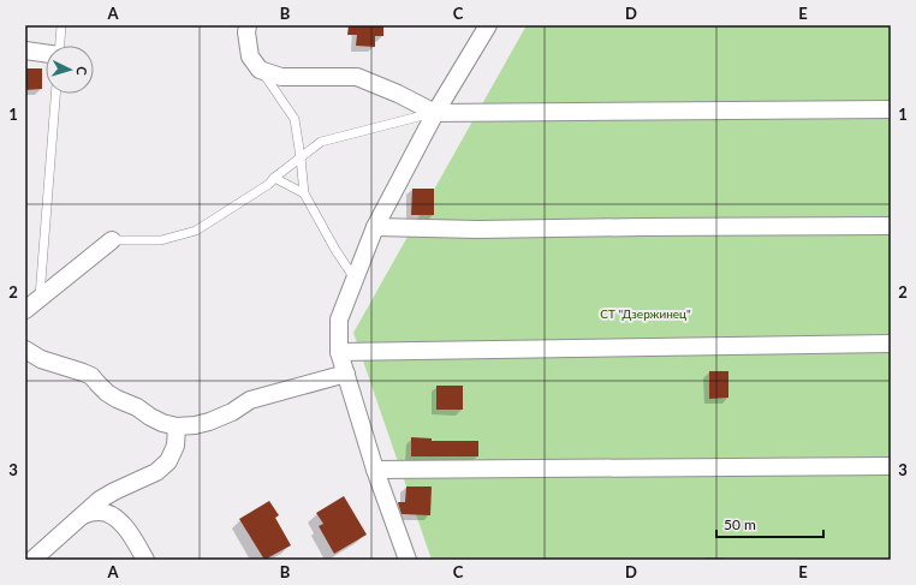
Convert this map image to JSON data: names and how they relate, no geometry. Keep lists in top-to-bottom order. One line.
{"parks":["СТ \"Дзержинец\""],"scale_bar":"50 m","north":"right","grid":{"columns":["A","B","C","D","E"],"rows":["1","2","3"]}}
